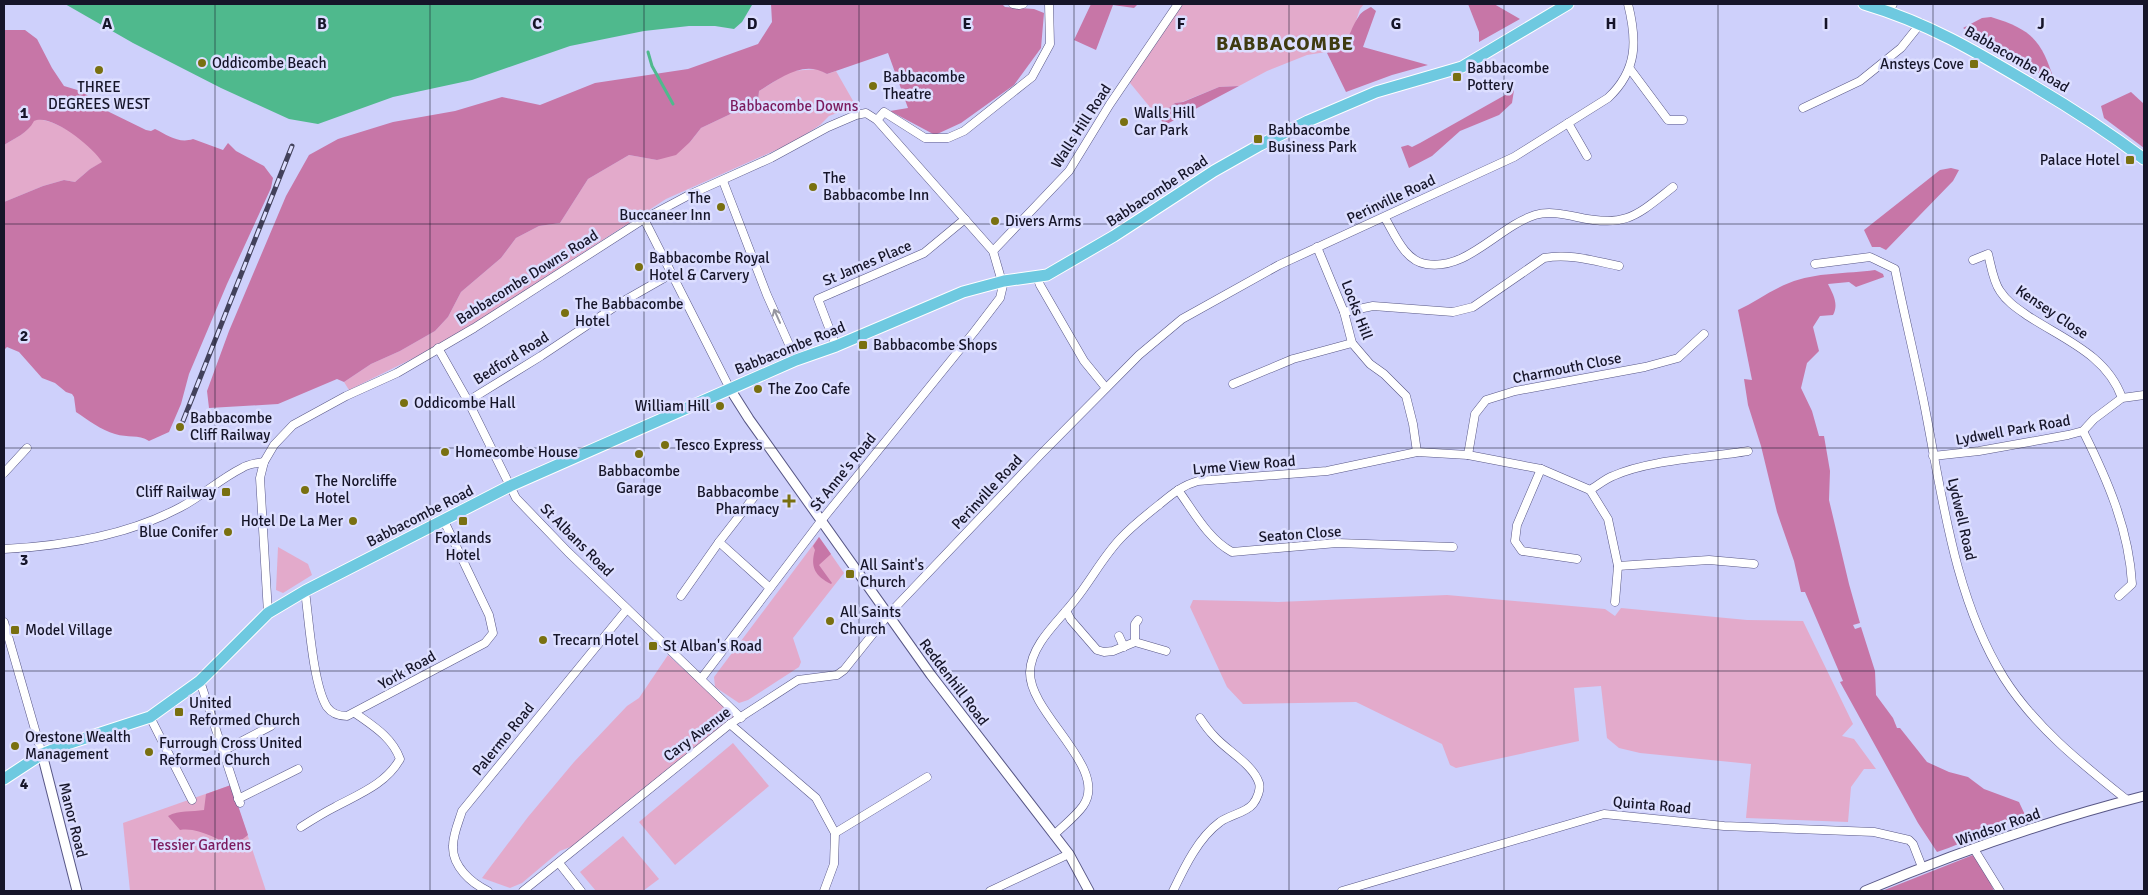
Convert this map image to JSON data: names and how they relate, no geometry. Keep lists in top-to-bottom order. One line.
{"streets":{"main road":["Babbacombe Road"],"street":["Walls Hill Road","Perinville Road","St James Place","Babbacombe Downs Road","Locks Hill","Kensey Close","Bedford Road","Charmouth Close","Lydwell Park Road","Lyme View Road","St Anne's Road","Lydwell Road","Seaton Close","St Albans Road","York Road","Reddenhill Road","Cary Avenue","Palermo Road","Quinta Road","Manor Road","Windsor Road"]},"crossings":[["Babbacombe Road","St James Place"],["Babbacombe Road","Babbacombe Downs Road"],["Babbacombe Road","St Anne's Road"],["Babbacombe Road","St Albans Road"],["Babbacombe Road","York Road"],["Babbacombe Road","Reddenhill Road"],["Babbacombe Road","Manor Road"],["Perinville Road","Locks Hill"],["Perinville Road","Reddenhill Road"],["Perinville Road","Cary Avenue"],["Babbacombe Downs Road","St Albans Road"],["Locks Hill","Lyme View Road"],["Kensey Close","Lydwell Park Road"],["Bedford Road","St Albans Road"],["Charmouth Close","Lyme View Road"],["Lydwell Park Road","Lydwell Road"],["Lyme View Road","Seaton Close"],["Lyme View Road","Reddenhill Road"],["St Anne's Road","St Albans Road"],["St Anne's Road","Reddenhill Road"],["Lydwell Road","Windsor Road"],["St Albans Road","Cary Avenue"],["St Albans Road","Palermo Road"],["Reddenhill Road","Cary Avenue"],["Quinta Road","Windsor Road"]],"districts":["BABBACOMBE"],"parks":["Babbacombe Downs","Tessier Gardens"],"places":{"other":["Oddicombe Beach","THREE DEGREES WEST","Babbacombe Theatre","Walls Hill Car Park","The Babbacombe Inn","The Buccaneer Inn","Divers Arms","Babbacombe Royal Hotel & Carvery","The Babbacombe Hotel","The Zoo Cafe","Oddicombe Hall","William Hill","Babbacombe Cliff Railway","Tesco Express","Homecombe House","Babbacombe Garage","The Norcliffe Hotel","Hotel De La Mer","Blue Conifer","All Saints Church","Trecarn Hotel","Orestone Wealth Management","Furrough Cross United Reformed Church"],"transit":["Ansteys Cove","Babbacombe Pottery","Babbacombe Business Park","Palace Hotel","Babbacombe Shops","Cliff Railway","Foxlands Hotel","All Saint's Church","Model Village","St Alban's Road","United Reformed Church"],"health":["Babbacombe Pharmacy"]},"grid":{"columns":["A","B","C","D","E","F","G","H","I","J"],"rows":["1","2","3","4"]}}
